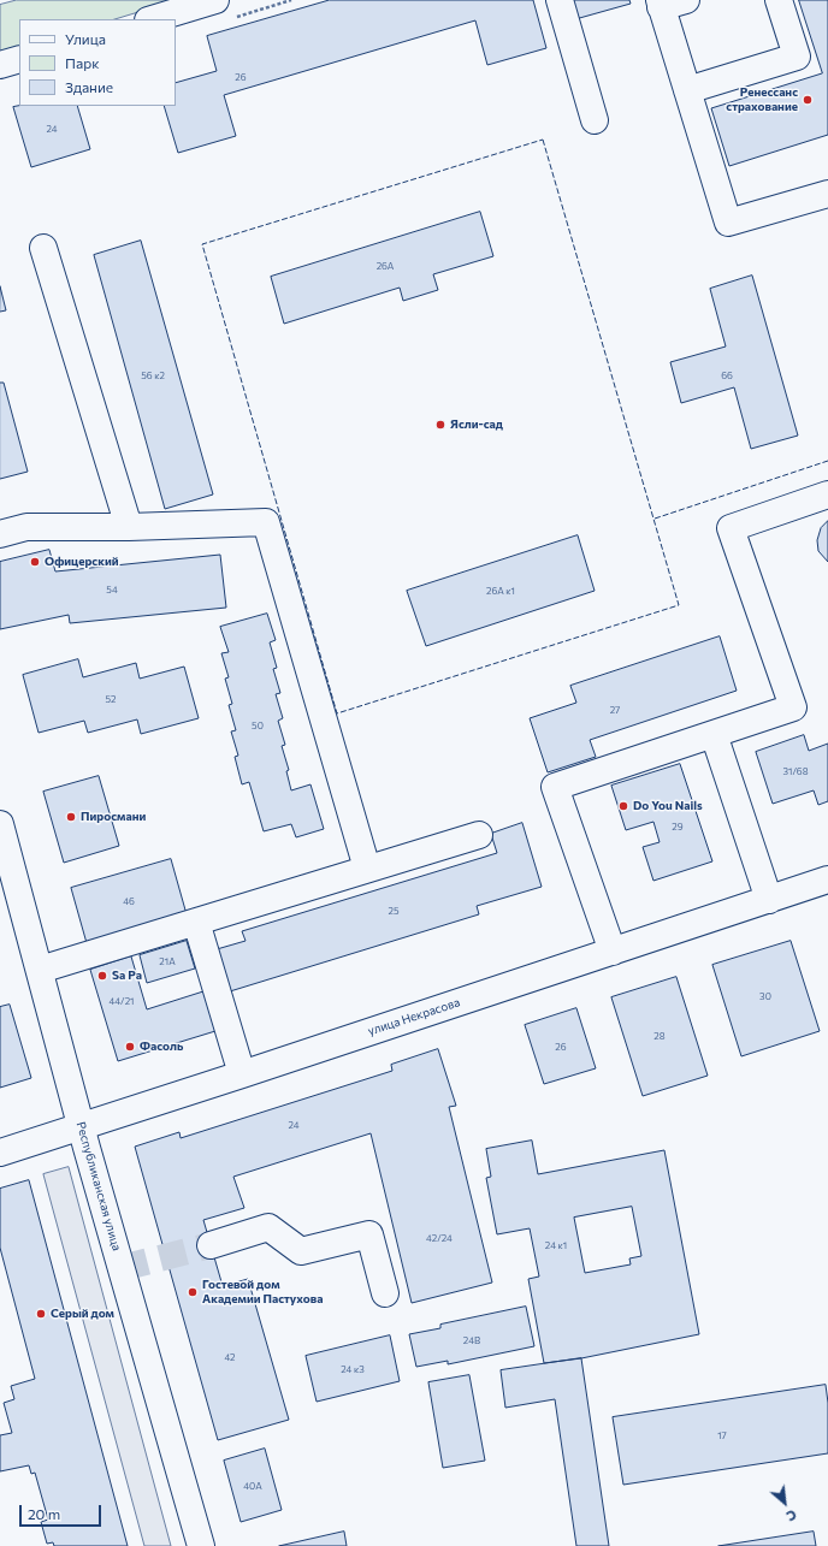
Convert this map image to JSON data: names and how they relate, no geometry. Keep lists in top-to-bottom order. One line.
{"streets":{"street":["улица Некрасова","Республиканская улица"]},"crossings":[["улица Некрасова","Республиканская улица"]],"places":["Ренессанс страхование","Ясли-сад","Офицерский","Do You Nails","Пиросмани","Sa Pa","Фасоль","Гостевой дом Академии Пастухова","Серый дом"],"house_numbers":["26","24","26А","56 к2","66","54","26А к1","52","27","50","31/68","29","46","25","21А","30","44/21","28","26","24","42/24","24 к1","24В","42","24 к3","17","40А"],"legend":["Улица","Парк","Здание"],"scale_bar":"20 m","north":"bottom right"}
